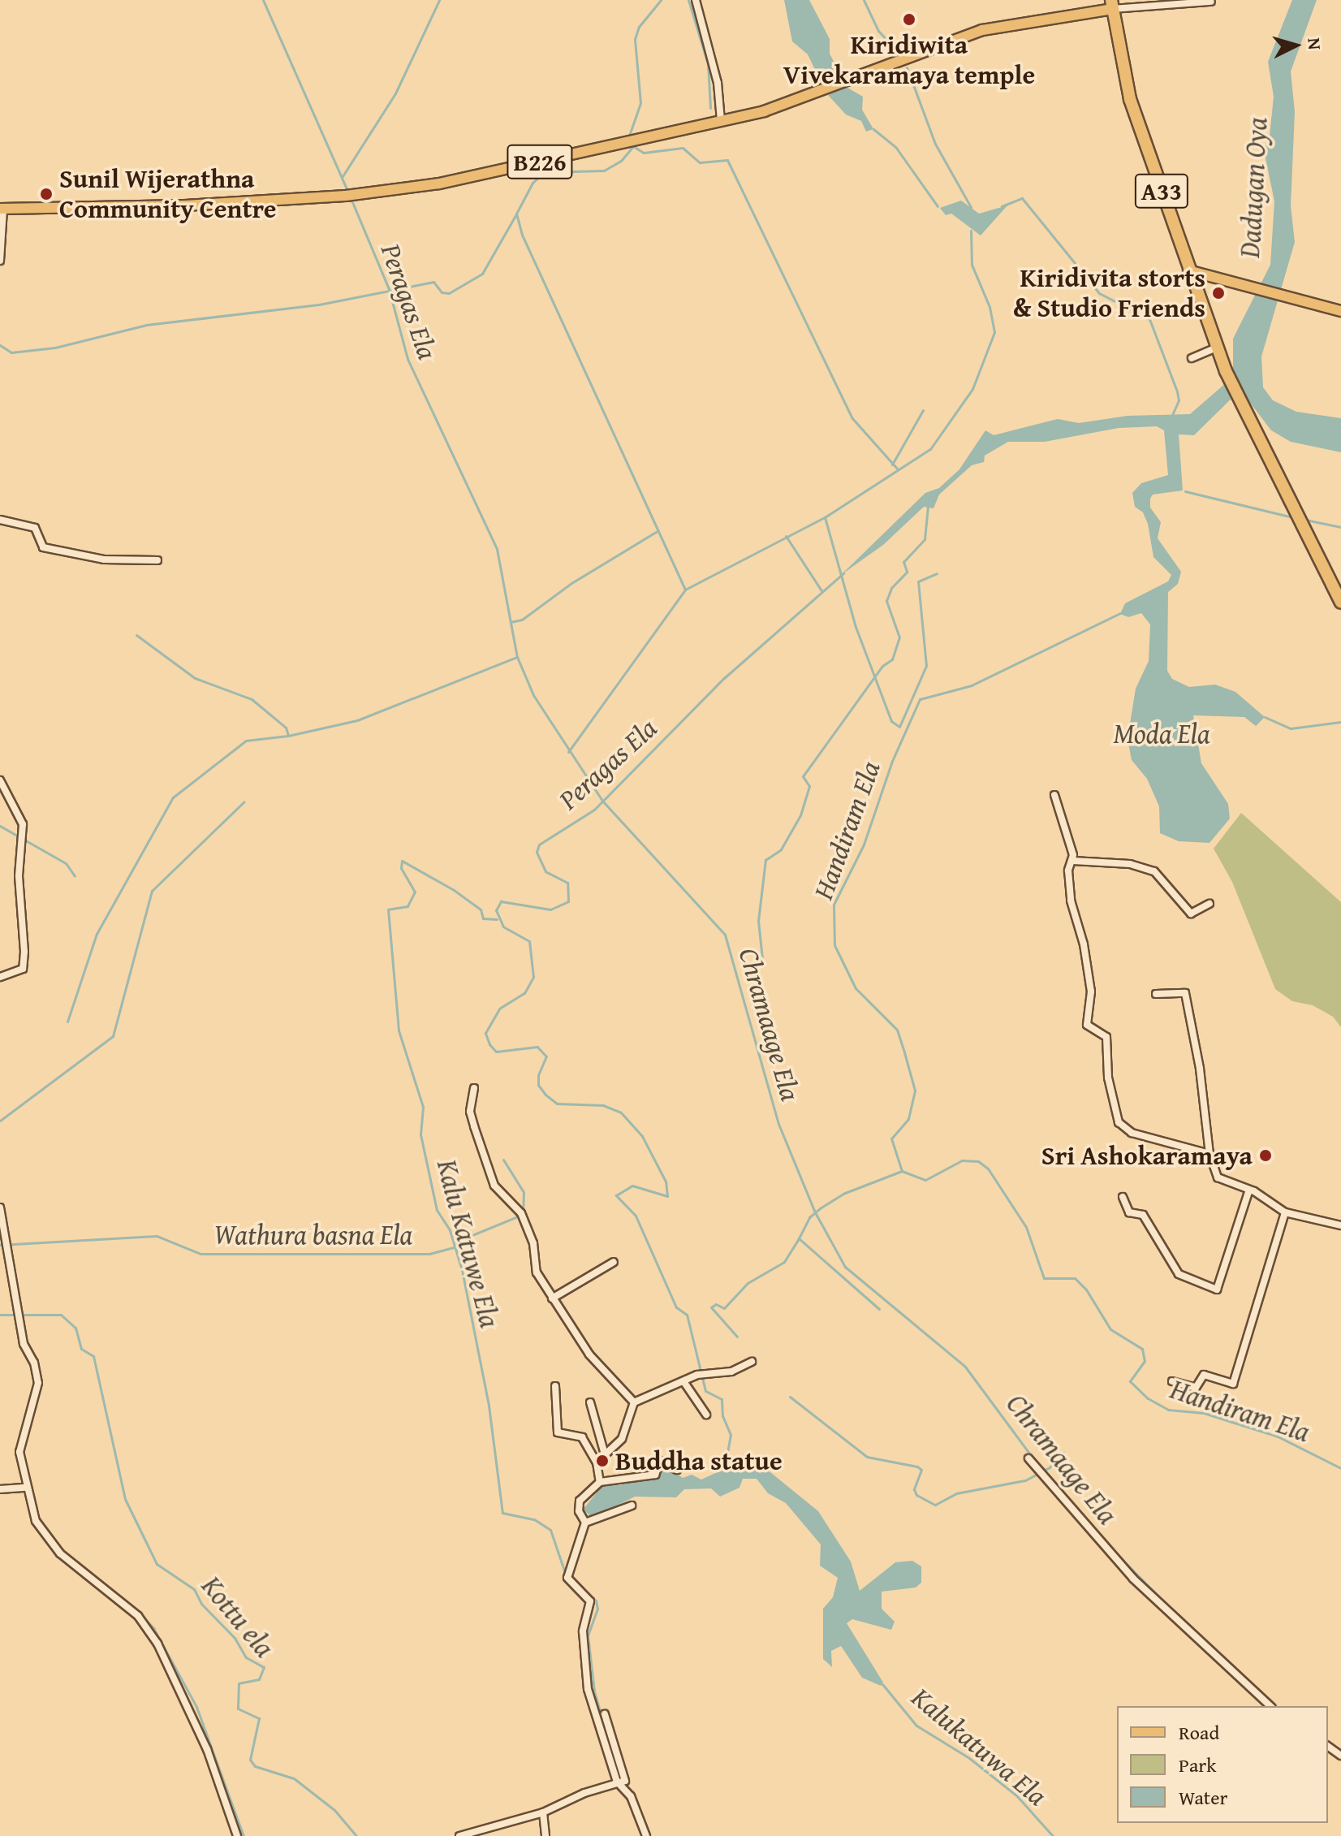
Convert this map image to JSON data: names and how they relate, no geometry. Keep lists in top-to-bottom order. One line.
{"streets":{"highway":["A33"],"main road":["B226"]},"crossings":[["B226","A33"]],"water":["Dadugan Oya","Peragas Ela","Moda Ela","Handiram Ela","Chramaage Ela","Wathura basna Ela","Kalu Katuwe Ela","Kottu ela","Kalukatuwa Ela"],"places":["Kiridiwita Vivekaramaya temple","Sunil Wijerathna Community Centre","Kiridivita storts & Studio Friends","Sri Ashokaramaya","Buddha statue"],"legend":["Road","Park","Water"],"north":"right"}
